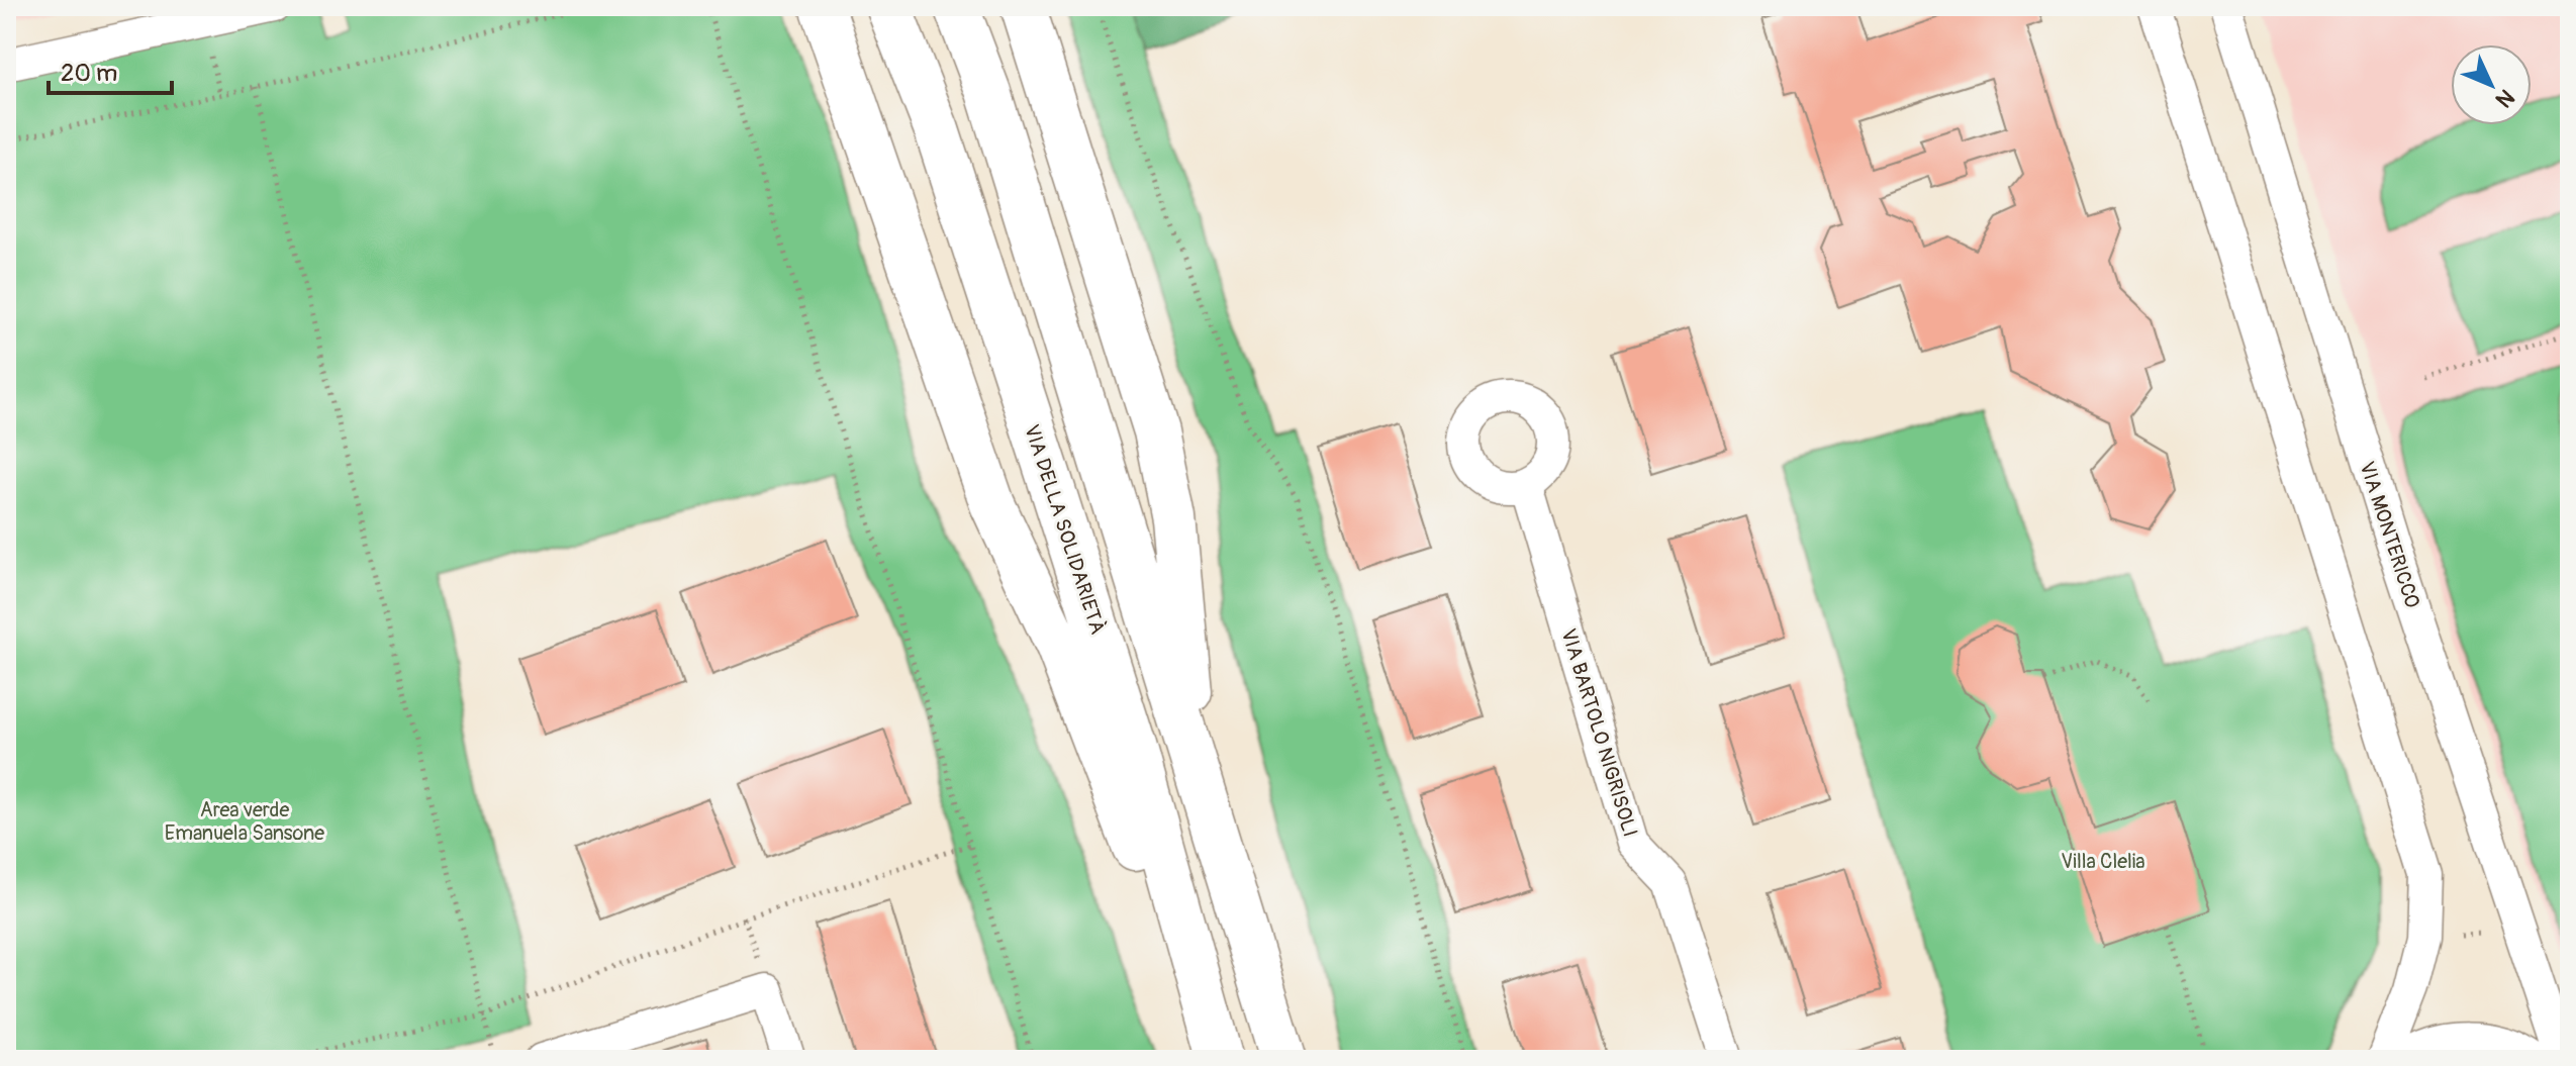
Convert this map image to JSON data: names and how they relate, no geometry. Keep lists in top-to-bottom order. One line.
{"streets":{"highway":["VIA DELLA SOLIDARIETÀ"],"street":["VIA MONTERICCO","VIA BARTOLO NIGRISOLI"]},"parks":["Area verde Emanuela Sansone","Villa Clelia"],"scale_bar":"20 m","north":"bottom right"}
